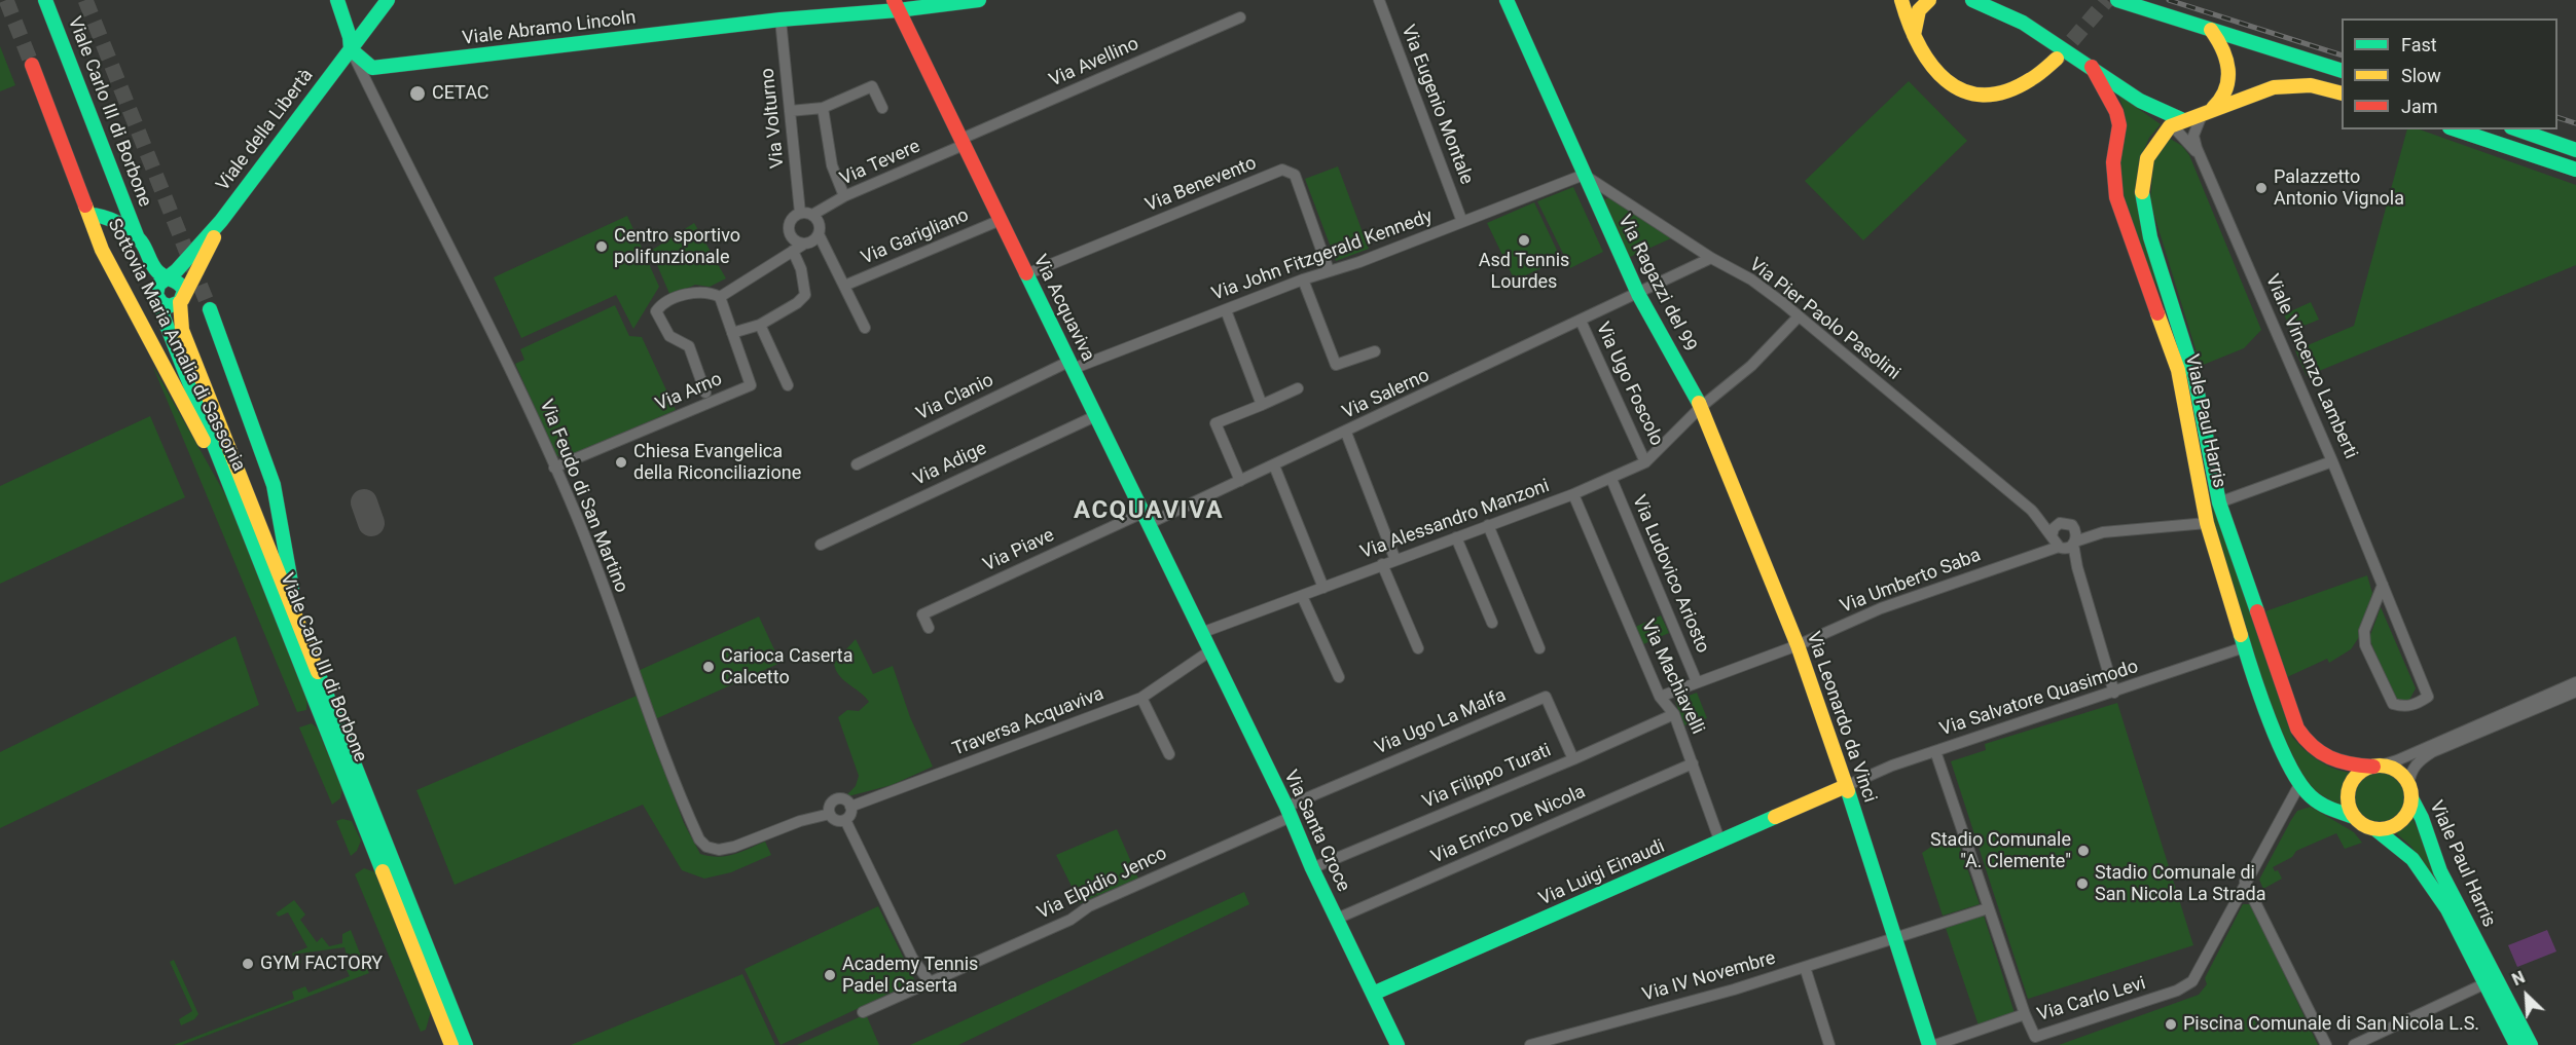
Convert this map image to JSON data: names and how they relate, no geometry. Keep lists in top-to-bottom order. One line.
{"streets":{"street":["Viale Abramo Lincoln","Via Avellino","Via Eugenio Montale","Viale Carlo III di Borbone","Via Volturno","Viale della Libertà","Via Tevere","Via Benevento","Via Garigliano","Via John Fitzgerald Kennedy","Via Ragazzi del 99","Via Acquaviva","Via Pier Paolo Pasolini","Sottovia Maria Amalia di Sassonia","Viale Vincenzo Lamberti","Via Ugo Foscolo","Via Arno","Via Salerno","Via Clanio","Viale Paul Harris","Via Adige","Via Feudo di San Martino","Via Alessandro Manzoni","Via Piave","Via Ludovico Ariosto","Via Umberto Saba","Via Machiavelli","Via Salvatore Quasimodo","Via Leonardo da Vinci","Traversa Acquaviva","Via Ugo La Malfa","Via Filippo Turati","Via Enrico De Nicola","Via Santa Croce","Via Luigi Einaudi","Via Elpidio Jenco","Via IV Novembre","Via Carlo Levi"]},"crossings":[["Viale Abramo Lincoln","Via Volturno"],["Viale Abramo Lincoln","Viale della Libertà"],["Viale Abramo Lincoln","Via Acquaviva"],["Viale Abramo Lincoln","Via Feudo di San Martino"],["Via Avellino","Via Tevere"],["Via Avellino","Via Acquaviva"],["Via Eugenio Montale","Via John Fitzgerald Kennedy"],["Viale Carlo III di Borbone","Viale della Libertà"],["Viale Carlo III di Borbone","Sottovia Maria Amalia di Sassonia"],["Via Volturno","Via Tevere"],["Viale della Libertà","Via Feudo di San Martino"],["Via Tevere","Via Acquaviva"],["Via Benevento","Via John Fitzgerald Kennedy"],["Via Benevento","Via Acquaviva"],["Via Garigliano","Via Acquaviva"],["Via John Fitzgerald Kennedy","Via Ragazzi del 99"],["Via John Fitzgerald Kennedy","Via Acquaviva"],["Via John Fitzgerald Kennedy","Via Pier Paolo Pasolini"],["Via John Fitzgerald Kennedy","Via Clanio"],["Via Ragazzi del 99","Via Pier Paolo Pasolini"],["Via Ragazzi del 99","Via Salerno"],["Via Ragazzi del 99","Via Alessandro Manzoni"],["Via Ragazzi del 99","Via Leonardo da Vinci"],["Via Acquaviva","Via Salerno"],["Via Acquaviva","Via Clanio"],["Via Acquaviva","Via Adige"],["Via Acquaviva","Via Alessandro Manzoni"],["Via Acquaviva","Via Piave"],["Via Acquaviva","Via Santa Croce"],["Via Pier Paolo Pasolini","Via Salerno"],["Via Pier Paolo Pasolini","Viale Paul Harris"],["Via Pier Paolo Pasolini","Via Alessandro Manzoni"],["Via Pier Paolo Pasolini","Via Umberto Saba"],["Viale Vincenzo Lamberti","Viale Paul Harris"],["Via Ugo Foscolo","Via Salerno"],["Via Ugo Foscolo","Via Alessandro Manzoni"],["Via Arno","Via Feudo di San Martino"],["Via Salerno","Via Piave"],["Viale Paul Harris","Via Salvatore Quasimodo"],["Viale Paul Harris","Via Carlo Levi"],["Via Feudo di San Martino","Traversa Acquaviva"],["Via Alessandro Manzoni","Via Ludovico Ariosto"],["Via Alessandro Manzoni","Via Machiavelli"],["Via Alessandro Manzoni","Via Leonardo da Vinci"],["Via Alessandro Manzoni","Via Santa Croce"],["Via Ludovico Ariosto","Via Umberto Saba"],["Via Umberto Saba","Via Machiavelli"],["Via Umberto Saba","Via Leonardo da Vinci"],["Via Machiavelli","Via Filippo Turati"],["Via Machiavelli","Via Enrico De Nicola"],["Via Machiavelli","Via Luigi Einaudi"],["Via Salvatore Quasimodo","Via Leonardo da Vinci"],["Via Salvatore Quasimodo","Via Luigi Einaudi"],["Via Salvatore Quasimodo","Via Carlo Levi"],["Via Leonardo da Vinci","Via Luigi Einaudi"],["Via Leonardo da Vinci","Via IV Novembre"],["Traversa Acquaviva","Via Santa Croce"],["Via Ugo La Malfa","Via Filippo Turati"],["Via Ugo La Malfa","Via Santa Croce"],["Via Ugo La Malfa","Via Elpidio Jenco"],["Via Filippo Turati","Via Santa Croce"],["Via Enrico De Nicola","Via Santa Croce"],["Via Santa Croce","Via Luigi Einaudi"],["Via Santa Croce","Via Elpidio Jenco"],["Via IV Novembre","Via Carlo Levi"]],"districts":["ACQUAVIVA"],"places":["CETAC","Palazzetto Antonio Vignola","Asd Tennis Lourdes","Centro sportivo polifunzionale","Chiesa Evangelica della Riconciliazione","Carioca Caserta Calcetto","Stadio Comunale \"A. Clemente\"","Stadio Comunale di San Nicola La Strada","GYM FACTORY","Academy Tennis Padel Caserta","Piscina Comunale di San Nicola L.S."],"legend":["Fast","Slow","Jam"],"north":"top left"}
